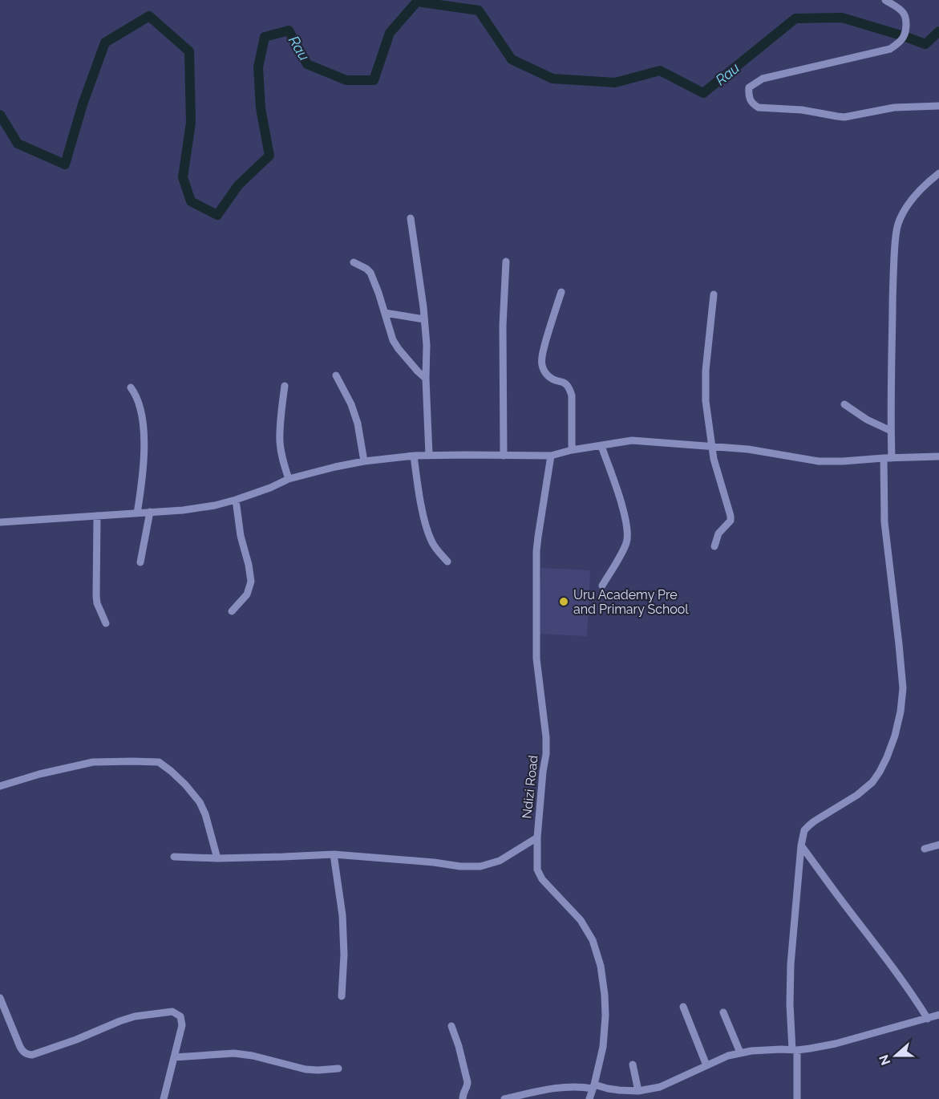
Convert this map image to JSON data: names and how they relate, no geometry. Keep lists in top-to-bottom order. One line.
{"streets":{"street":["Ndizi Road"]},"water":["Rau"],"places":["Uru Academy Pre and Primary School"],"north":"left"}
